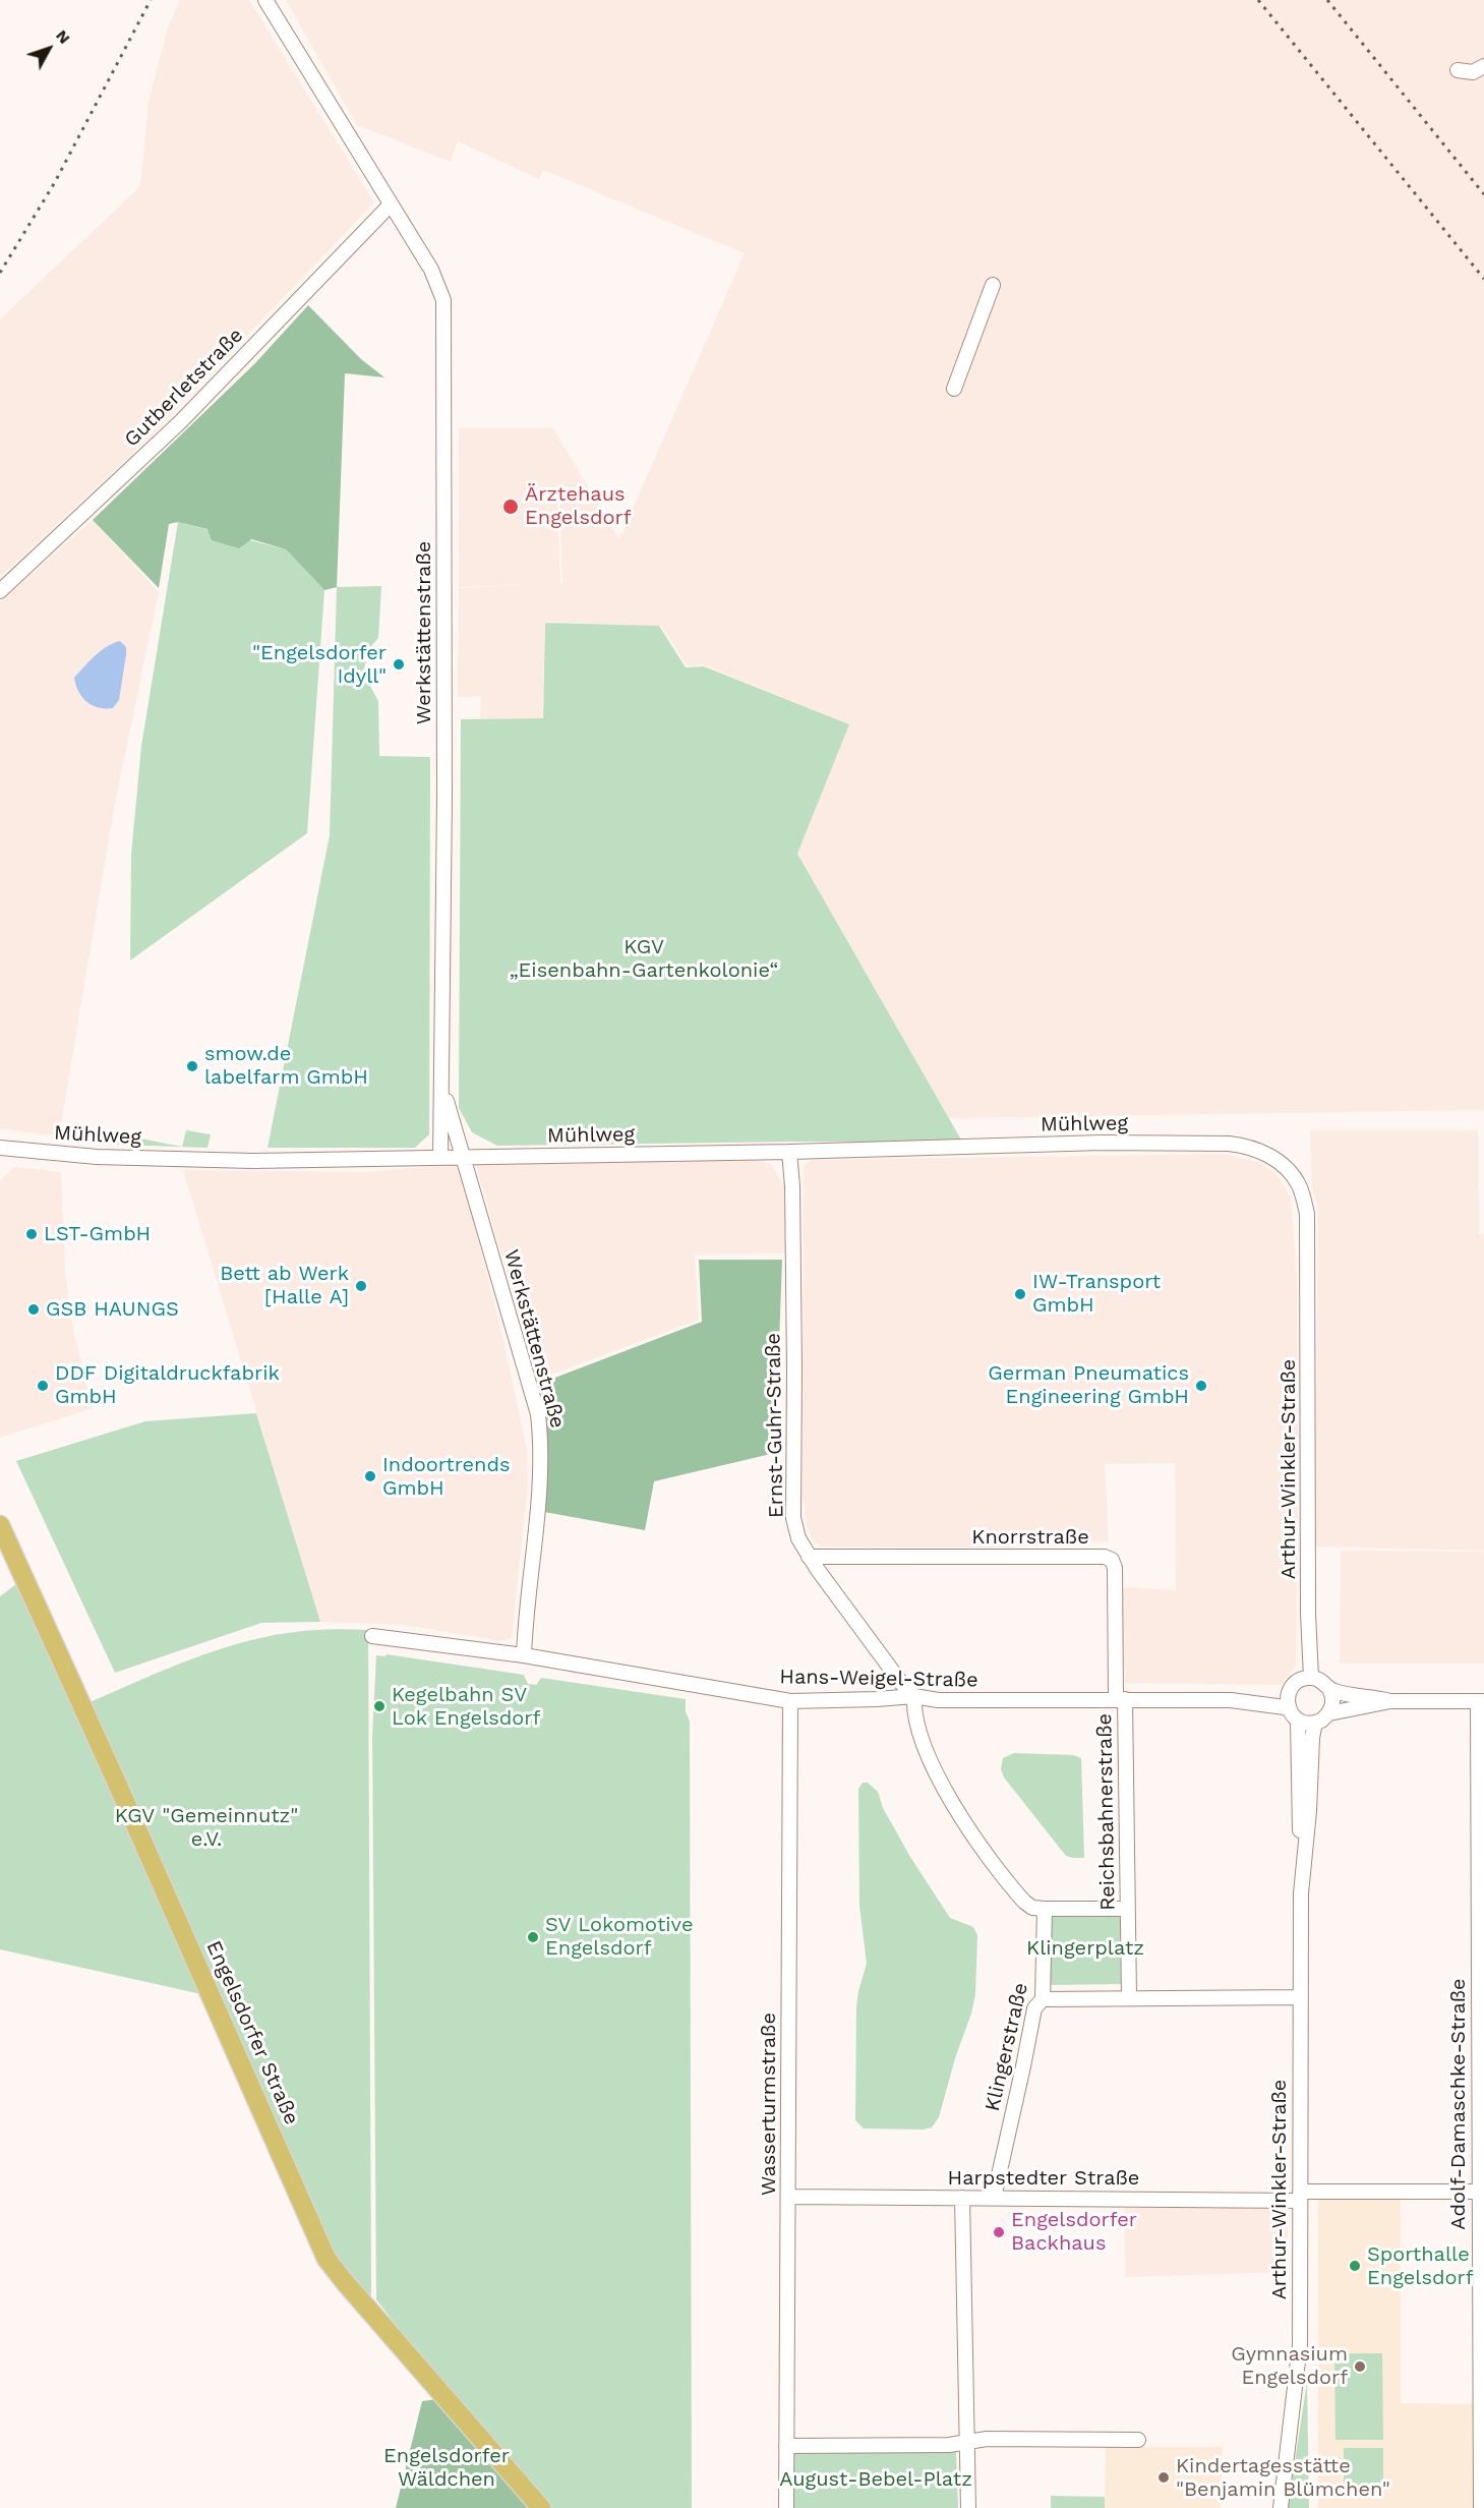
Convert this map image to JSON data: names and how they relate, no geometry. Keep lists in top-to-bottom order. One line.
{"streets":{"main road":["Engelsdorfer Straße"],"street":["Gutberletstraße","Werkstättenstraße","Mühlweg","Ernst-Guhr-Straße","Arthur-Winkler-Straße","Knorrstraße","Hans-Weigel-Straße","Reichsbahnerstraße","Klingerstraße","Wasserturmstraße","Adolf-Damaschke-Straße","Harpstedter Straße"]},"crossings":[["Gutberletstraße","Werkstättenstraße"],["Werkstättenstraße","Mühlweg"],["Werkstättenstraße","Hans-Weigel-Straße"],["Mühlweg","Ernst-Guhr-Straße"],["Mühlweg","Arthur-Winkler-Straße"],["Ernst-Guhr-Straße","Knorrstraße"],["Ernst-Guhr-Straße","Hans-Weigel-Straße"],["Arthur-Winkler-Straße","Hans-Weigel-Straße"],["Arthur-Winkler-Straße","Harpstedter Straße"],["Knorrstraße","Hans-Weigel-Straße"],["Knorrstraße","Reichsbahnerstraße"],["Hans-Weigel-Straße","Reichsbahnerstraße"],["Hans-Weigel-Straße","Wasserturmstraße"],["Klingerstraße","Harpstedter Straße"],["Wasserturmstraße","Harpstedter Straße"],["Adolf-Damaschke-Straße","Harpstedter Straße"]],"parks":["KGV „Eisenbahn-Gartenkolonie“","KGV \"Gemeinnutz\" e.V.","Klingerplatz","Engelsdorfer Wäldchen","August-Bebel-Platz"],"places":["Ärztehaus Engelsdorf","\"Engelsdorfer Idyll\"","smow.de labelfarm GmbH","LST-GmbH","Bett ab Werk [Halle A]","IW-Transport GmbH","GSB HAUNGS","DDF Digitaldruckfabrik GmbH","German Pneumatics Engineering GmbH","Indoortrends GmbH","Kegelbahn SV Lok Engelsdorf","SV Lokomotive Engelsdorf","Engelsdorfer Backhaus","Sporthalle Engelsdorf","Gymnasium Engelsdorf","Kindertagesstätte \"Benjamin Blümchen\""],"north":"top right"}
